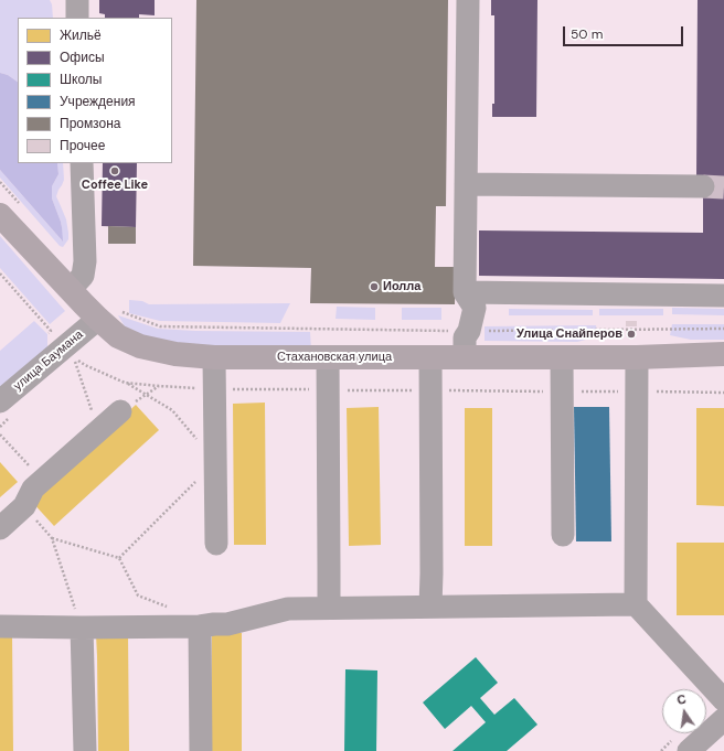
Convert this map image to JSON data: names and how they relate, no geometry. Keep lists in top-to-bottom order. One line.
{"streets":{"main road":["Стахановская улица"],"street":["улица Баумана"]},"crossings":[["Стахановская улица","улица Баумана"]],"places":["Coffee Like","Иолла","Улица Снайперов"],"legend":["Жильё","Офисы","Школы","Учреждения","Промзона","Прочее"],"scale_bar":"50 m","north":"top"}
